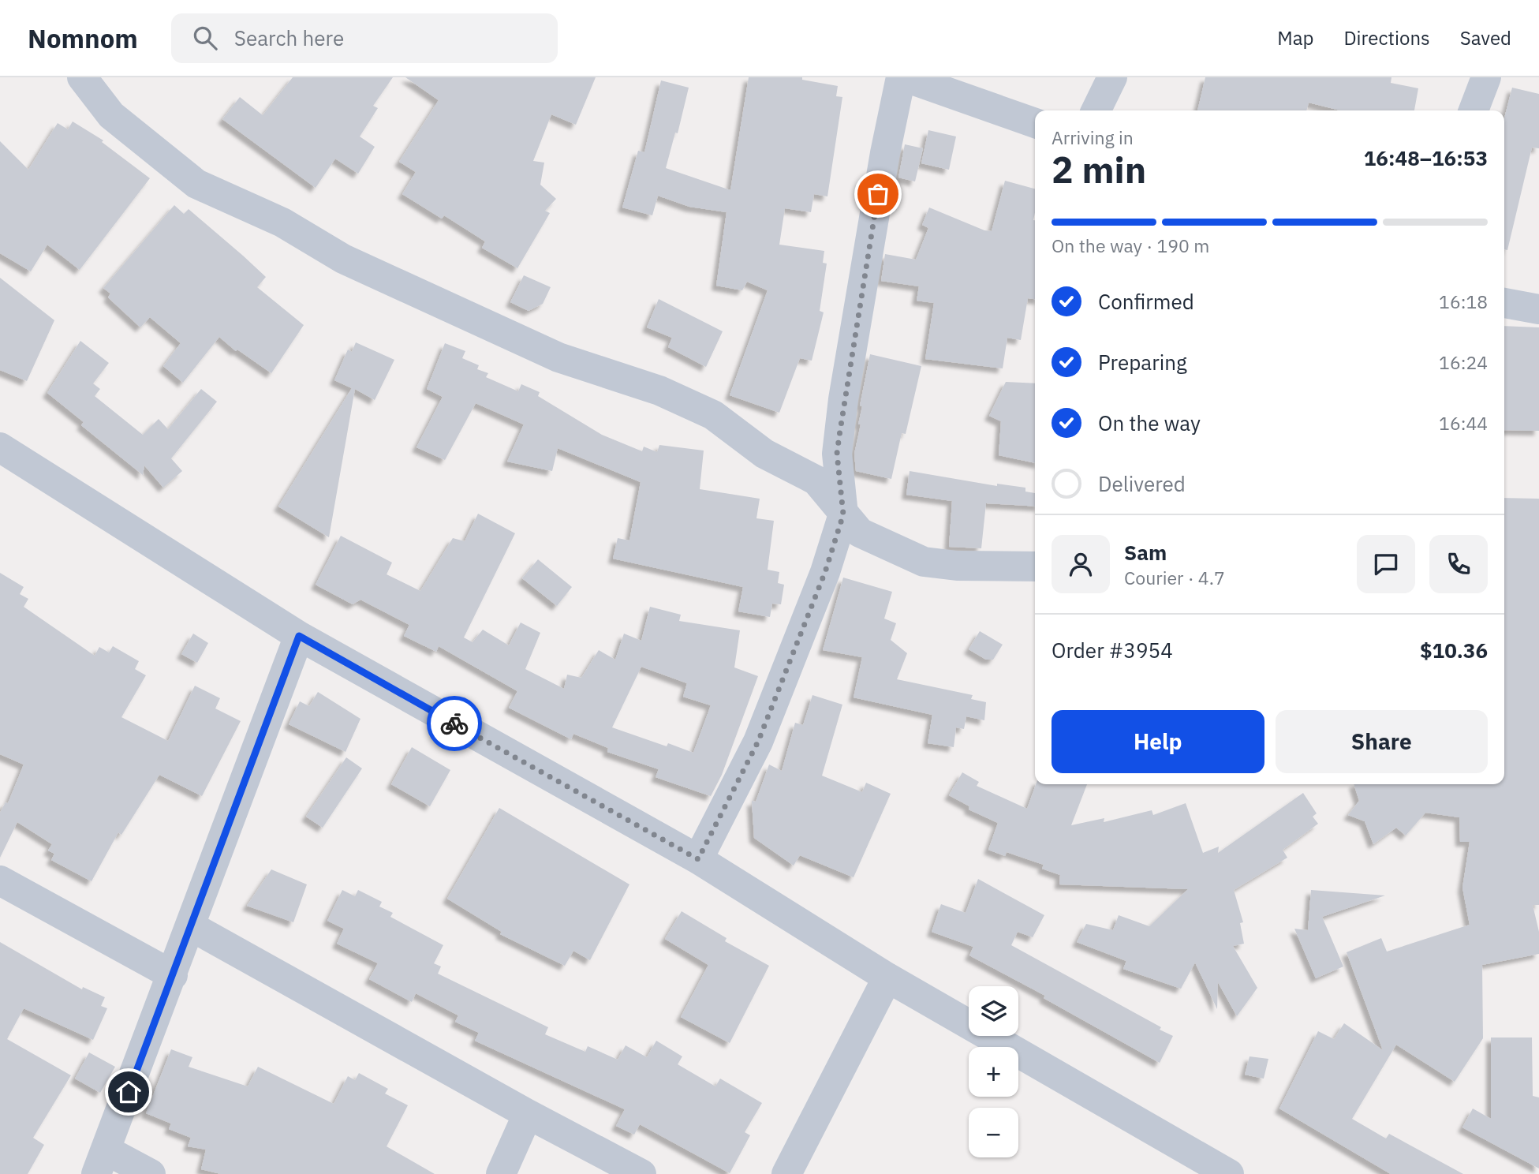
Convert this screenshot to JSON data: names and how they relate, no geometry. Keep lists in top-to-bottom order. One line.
{"page":{"header":"Nomnom","search":"Search here","nav":["Map","Directions","Saved"],"heading":["2 min","Arriving in","16:48–16:53"],"panel":["Sam","Courier · 4.7","Order #3954","$10.36"],"bar":"On the way · 190 m","list":[["Confirmed","16:18"],["Preparing","16:24"],["On the way","16:44"],"Delivered"],"buttons":["Help","Share"],"map_buttons":["+","−"]}}
